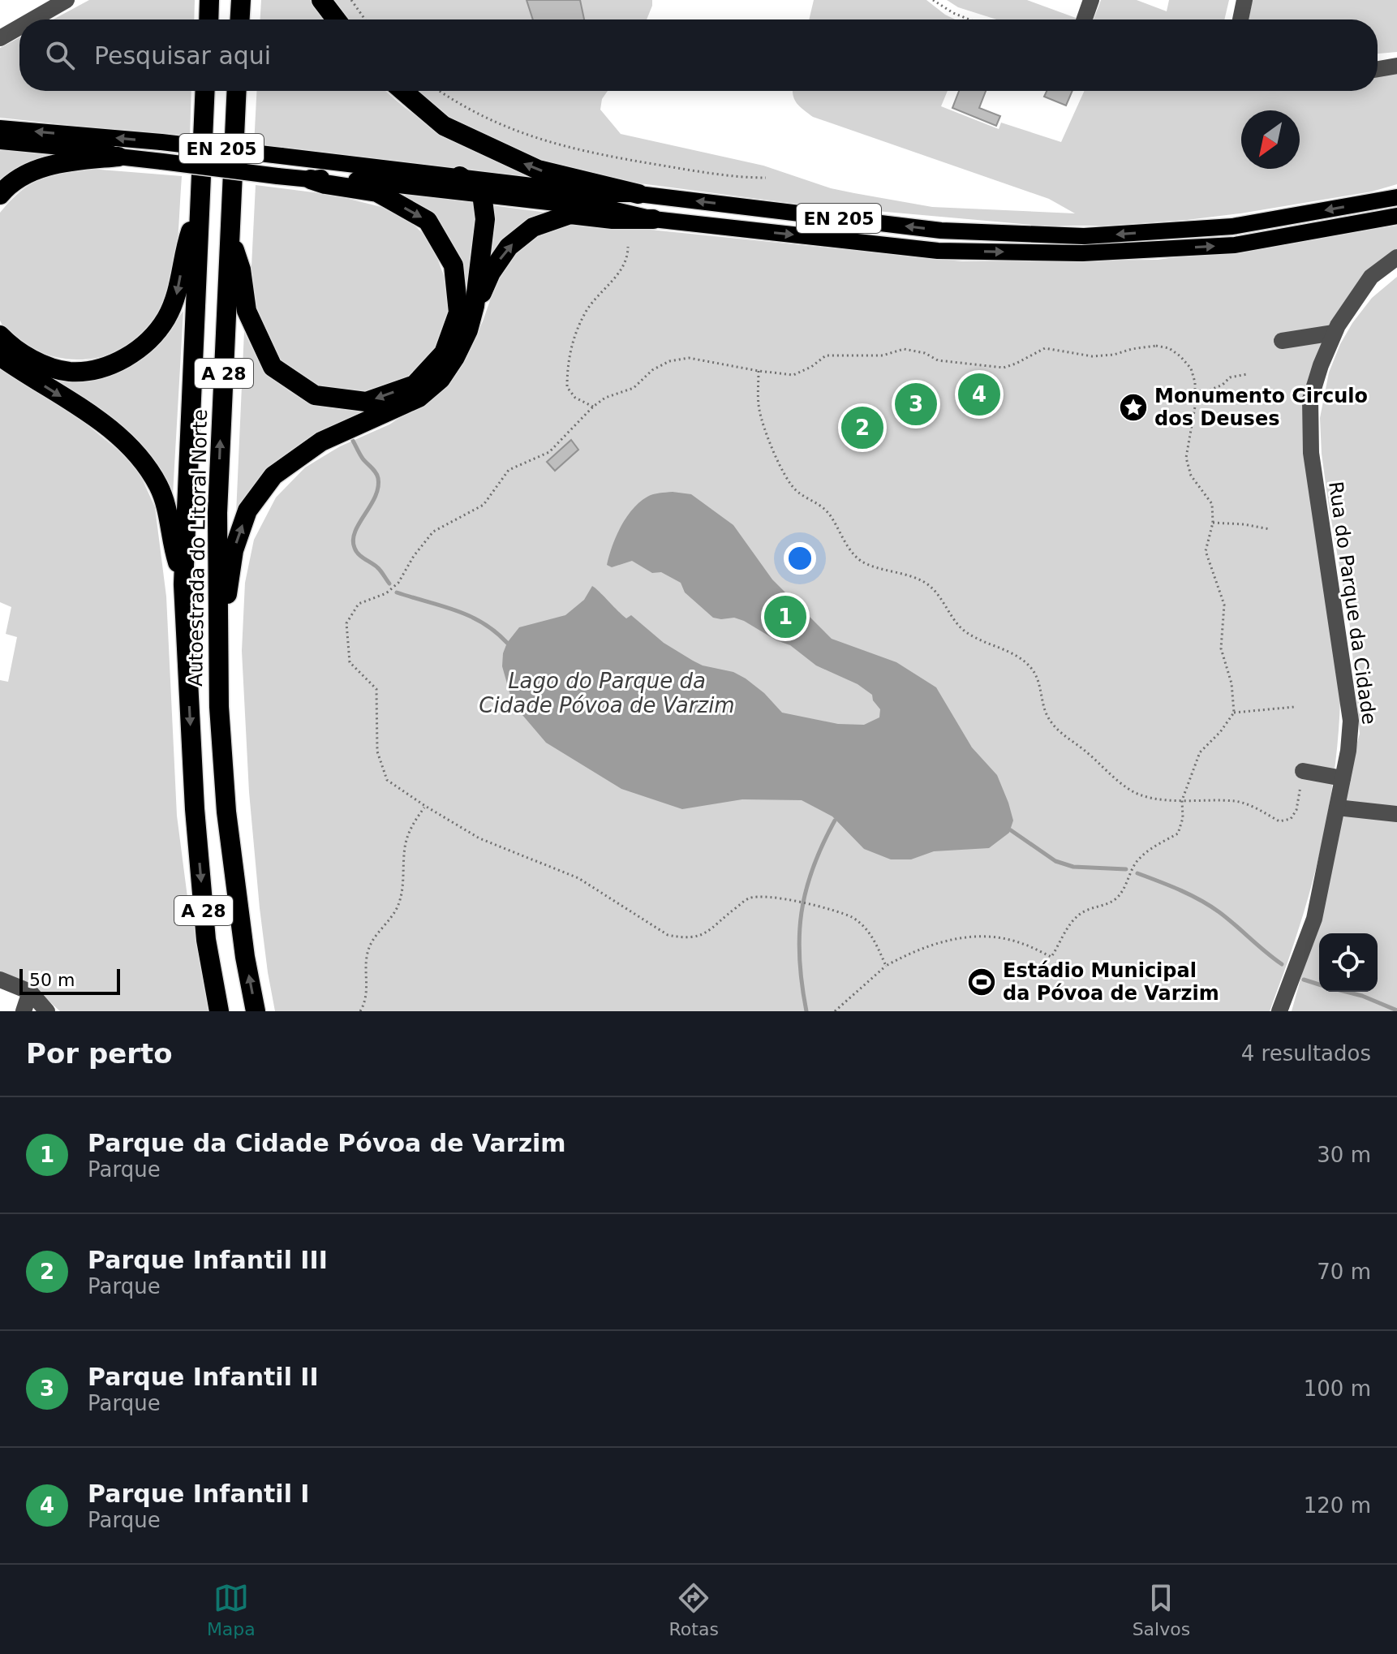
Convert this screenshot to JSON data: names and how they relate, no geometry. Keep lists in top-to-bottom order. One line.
{"streets":{"highway":["A 28","Autoestrada do Litoral Norte"],"main road":["EN 205"],"street":["Rua do Parque da Cidade"]},"water":["Lago do Parque da Cidade Póvoa de Varzim"],"places":{"place":["Monumento Circulo dos Deuses"],"sports":["Estádio Municipal da Póvoa de Varzim"]},"scale_bar":"50 m","north":"bottom left","page":{"search":"Pesquisar aqui","pins":["4","3","2","1"],"scale":"50 m","heading":["Por perto","4 resultados"],"list":[{"mark":"1","name":"Parque da Cidade Póvoa de Varzim","note":"Parque","value":"30 m"},{"mark":"2","name":"Parque Infantil III","note":"Parque","value":"70 m"},{"mark":"3","name":"Parque Infantil II","note":"Parque","value":"100 m"},{"mark":"4","name":"Parque Infantil I","note":"Parque","value":"120 m"}],"nav":["Mapa","Rotas","Salvos"]}}
